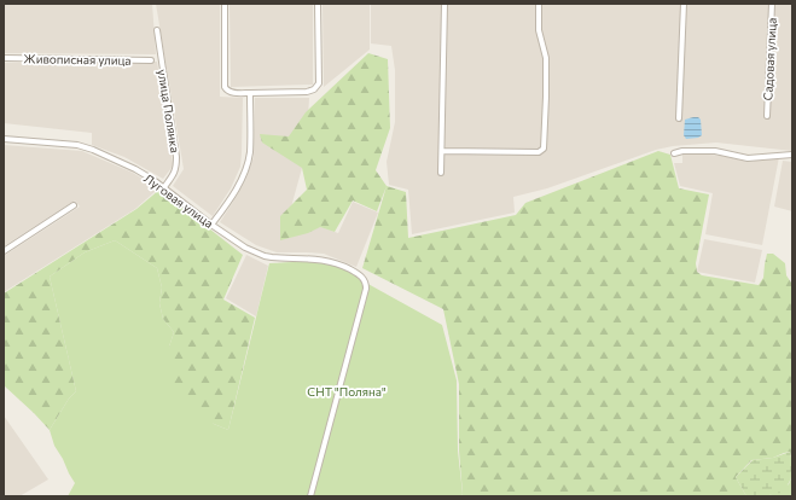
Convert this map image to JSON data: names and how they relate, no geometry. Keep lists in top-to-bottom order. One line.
{"streets":{"street":["Живописная улица","Садовая улица","улица Полянка","Луговая улица"]},"crossings":[["улица Полянка","Луговая улица"]],"parks":["СНТ \"Поляна\""]}
